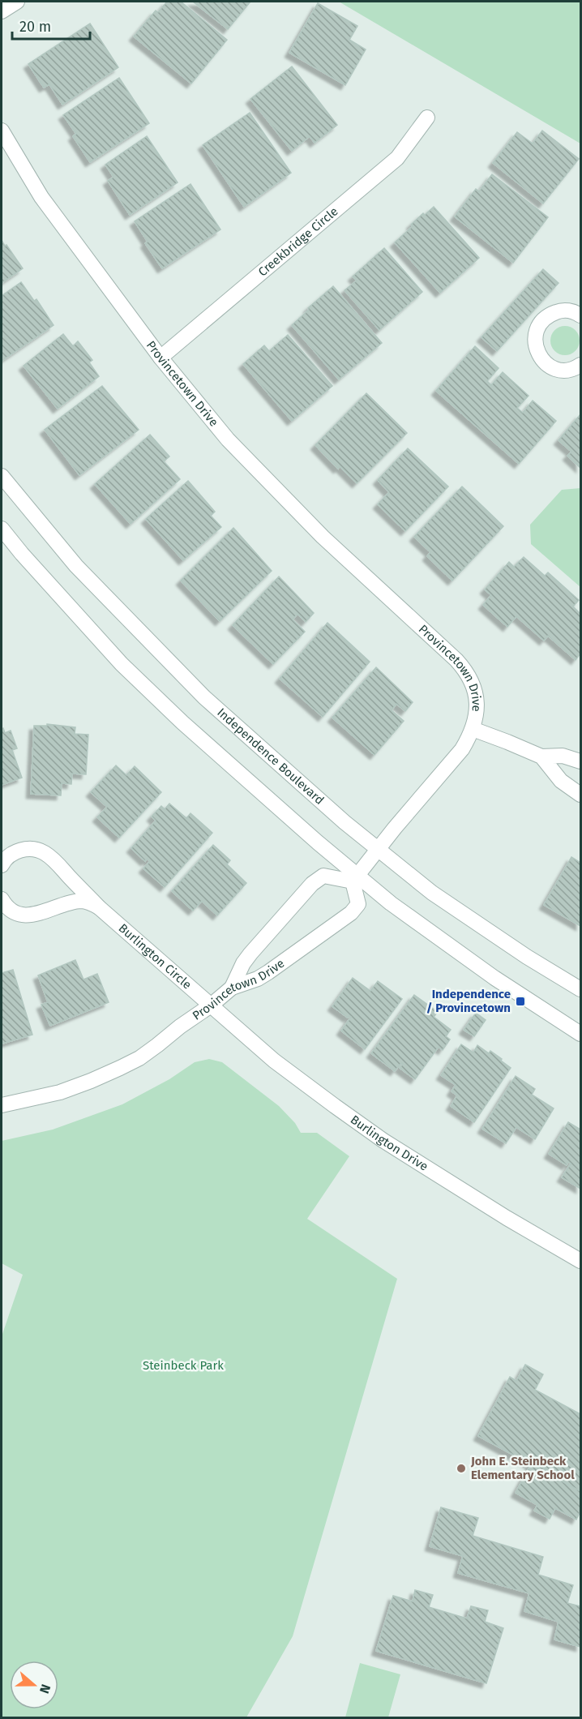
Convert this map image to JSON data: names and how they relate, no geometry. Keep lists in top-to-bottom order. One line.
{"streets":{"street":["Creekbridge Circle","Provincetown Drive","Independence Boulevard","Burlington Circle","Burlington Drive"]},"crossings":[["Creekbridge Circle","Provincetown Drive"],["Provincetown Drive","Independence Boulevard"],["Provincetown Drive","Burlington Circle"],["Provincetown Drive","Burlington Drive"],["Burlington Circle","Burlington Drive"]],"parks":["Steinbeck Park"],"places":{"transit":["Independence / Provincetown"],"other":["John E. Steinbeck Elementary School"]},"scale_bar":"20 m","north":"right"}
